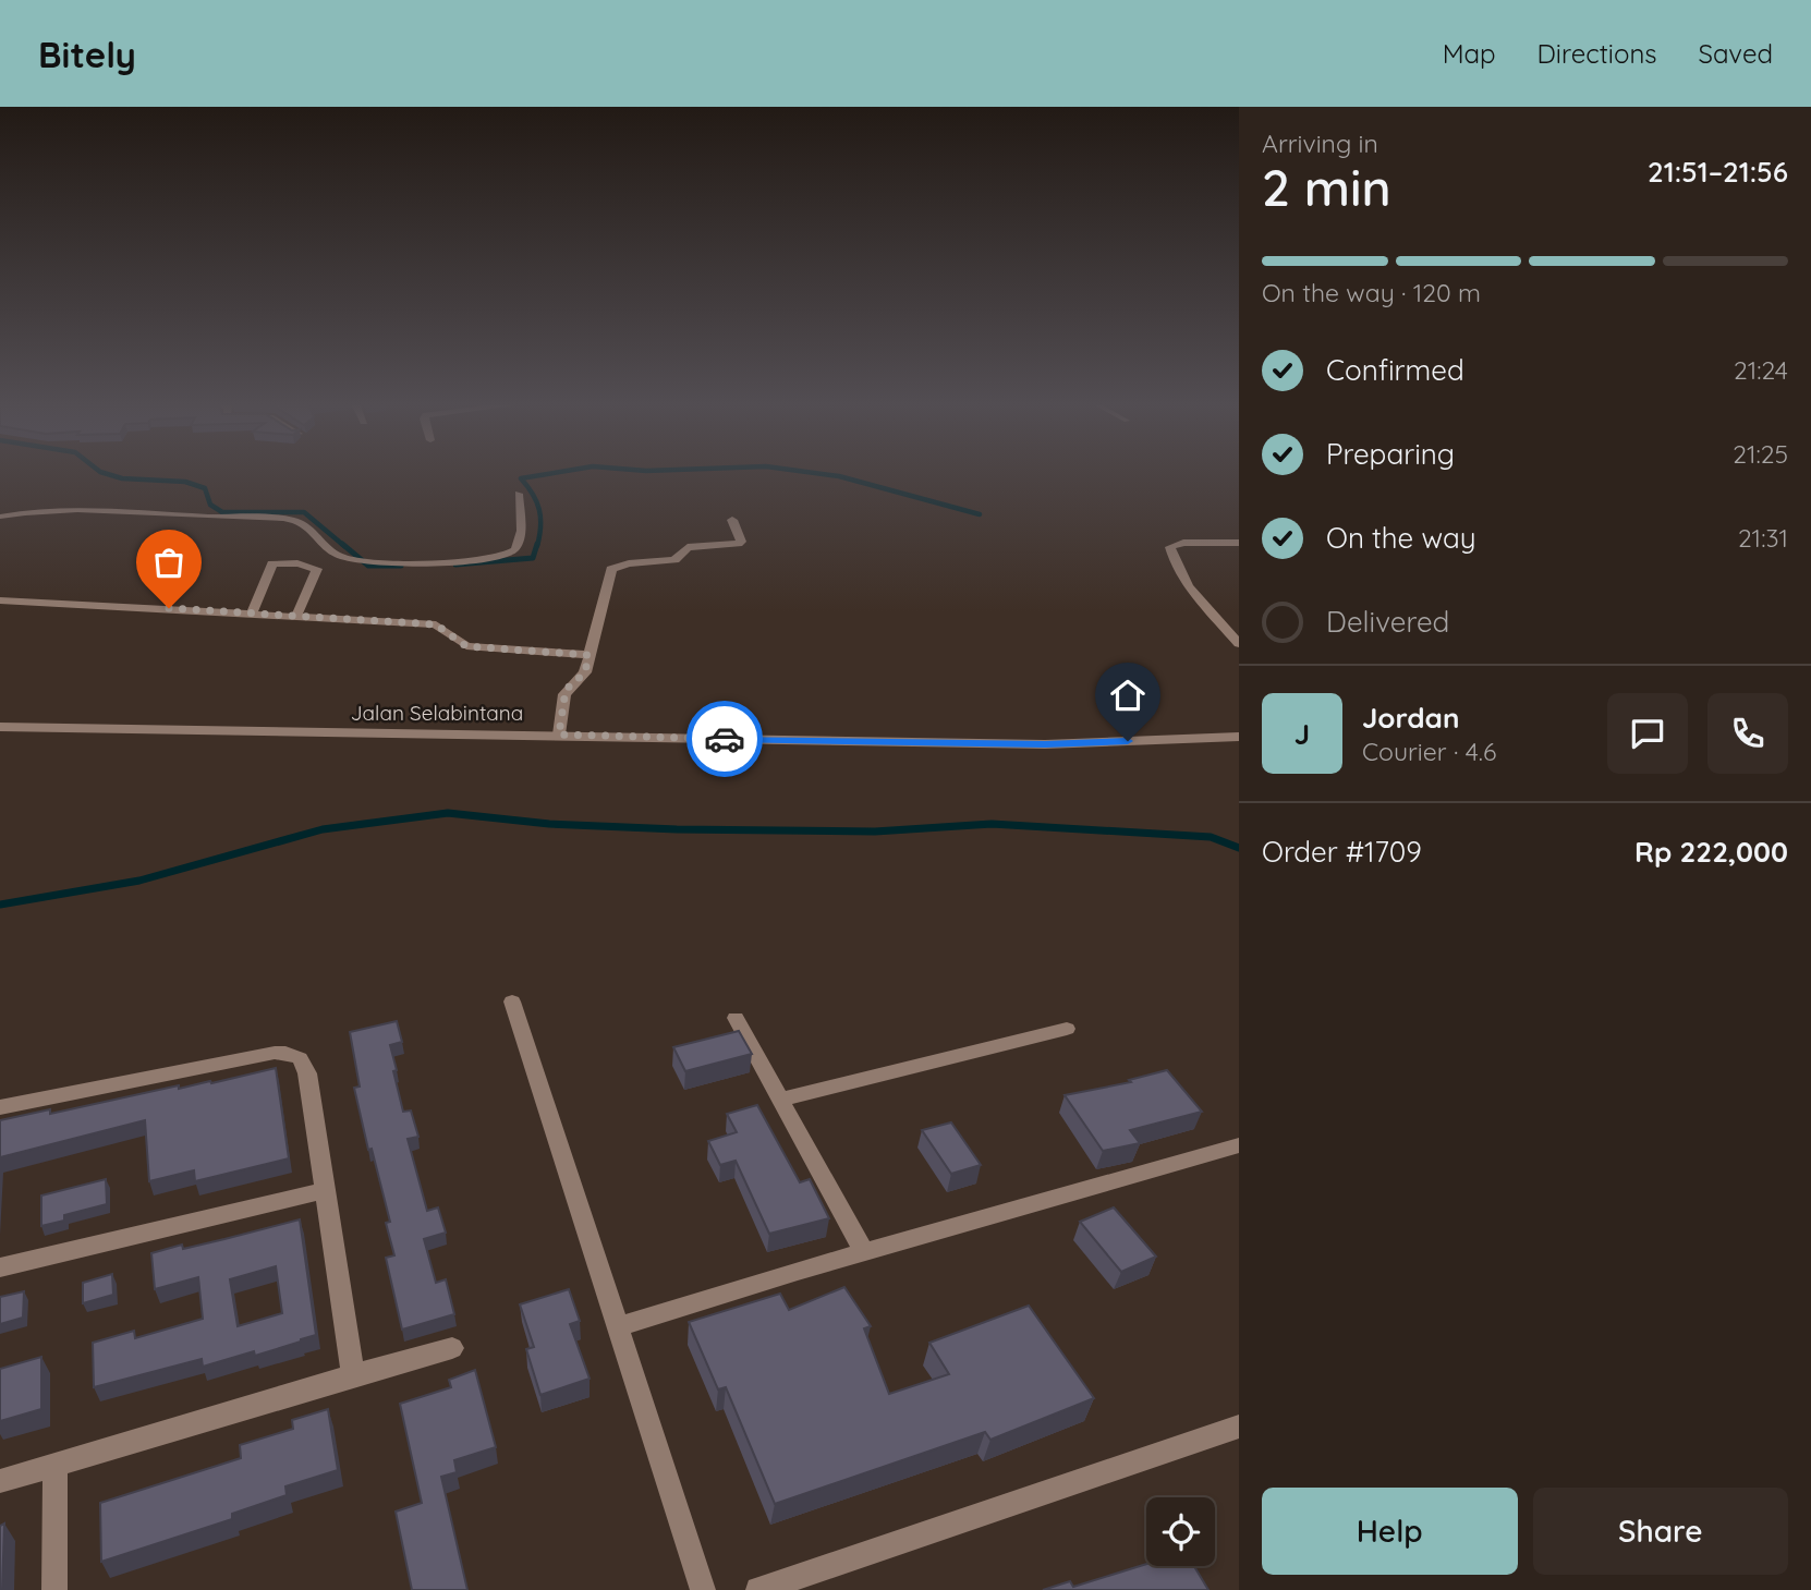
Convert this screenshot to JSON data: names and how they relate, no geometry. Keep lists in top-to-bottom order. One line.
{"streets":{"street":["Jalan Selabintana"]},"page":{"header":"Bitely","nav":["Map","Directions","Saved"],"heading":["2 min","Arriving in","21:51–21:56"],"panel":["Jordan","Courier · 4.6","Order #1709","Rp 222,000"],"bar":"On the way · 120 m","list":[["Confirmed","21:24"],["Preparing","21:25"],["On the way","21:31"],"Delivered"],"round":"J","buttons":["Help","Share"]}}
